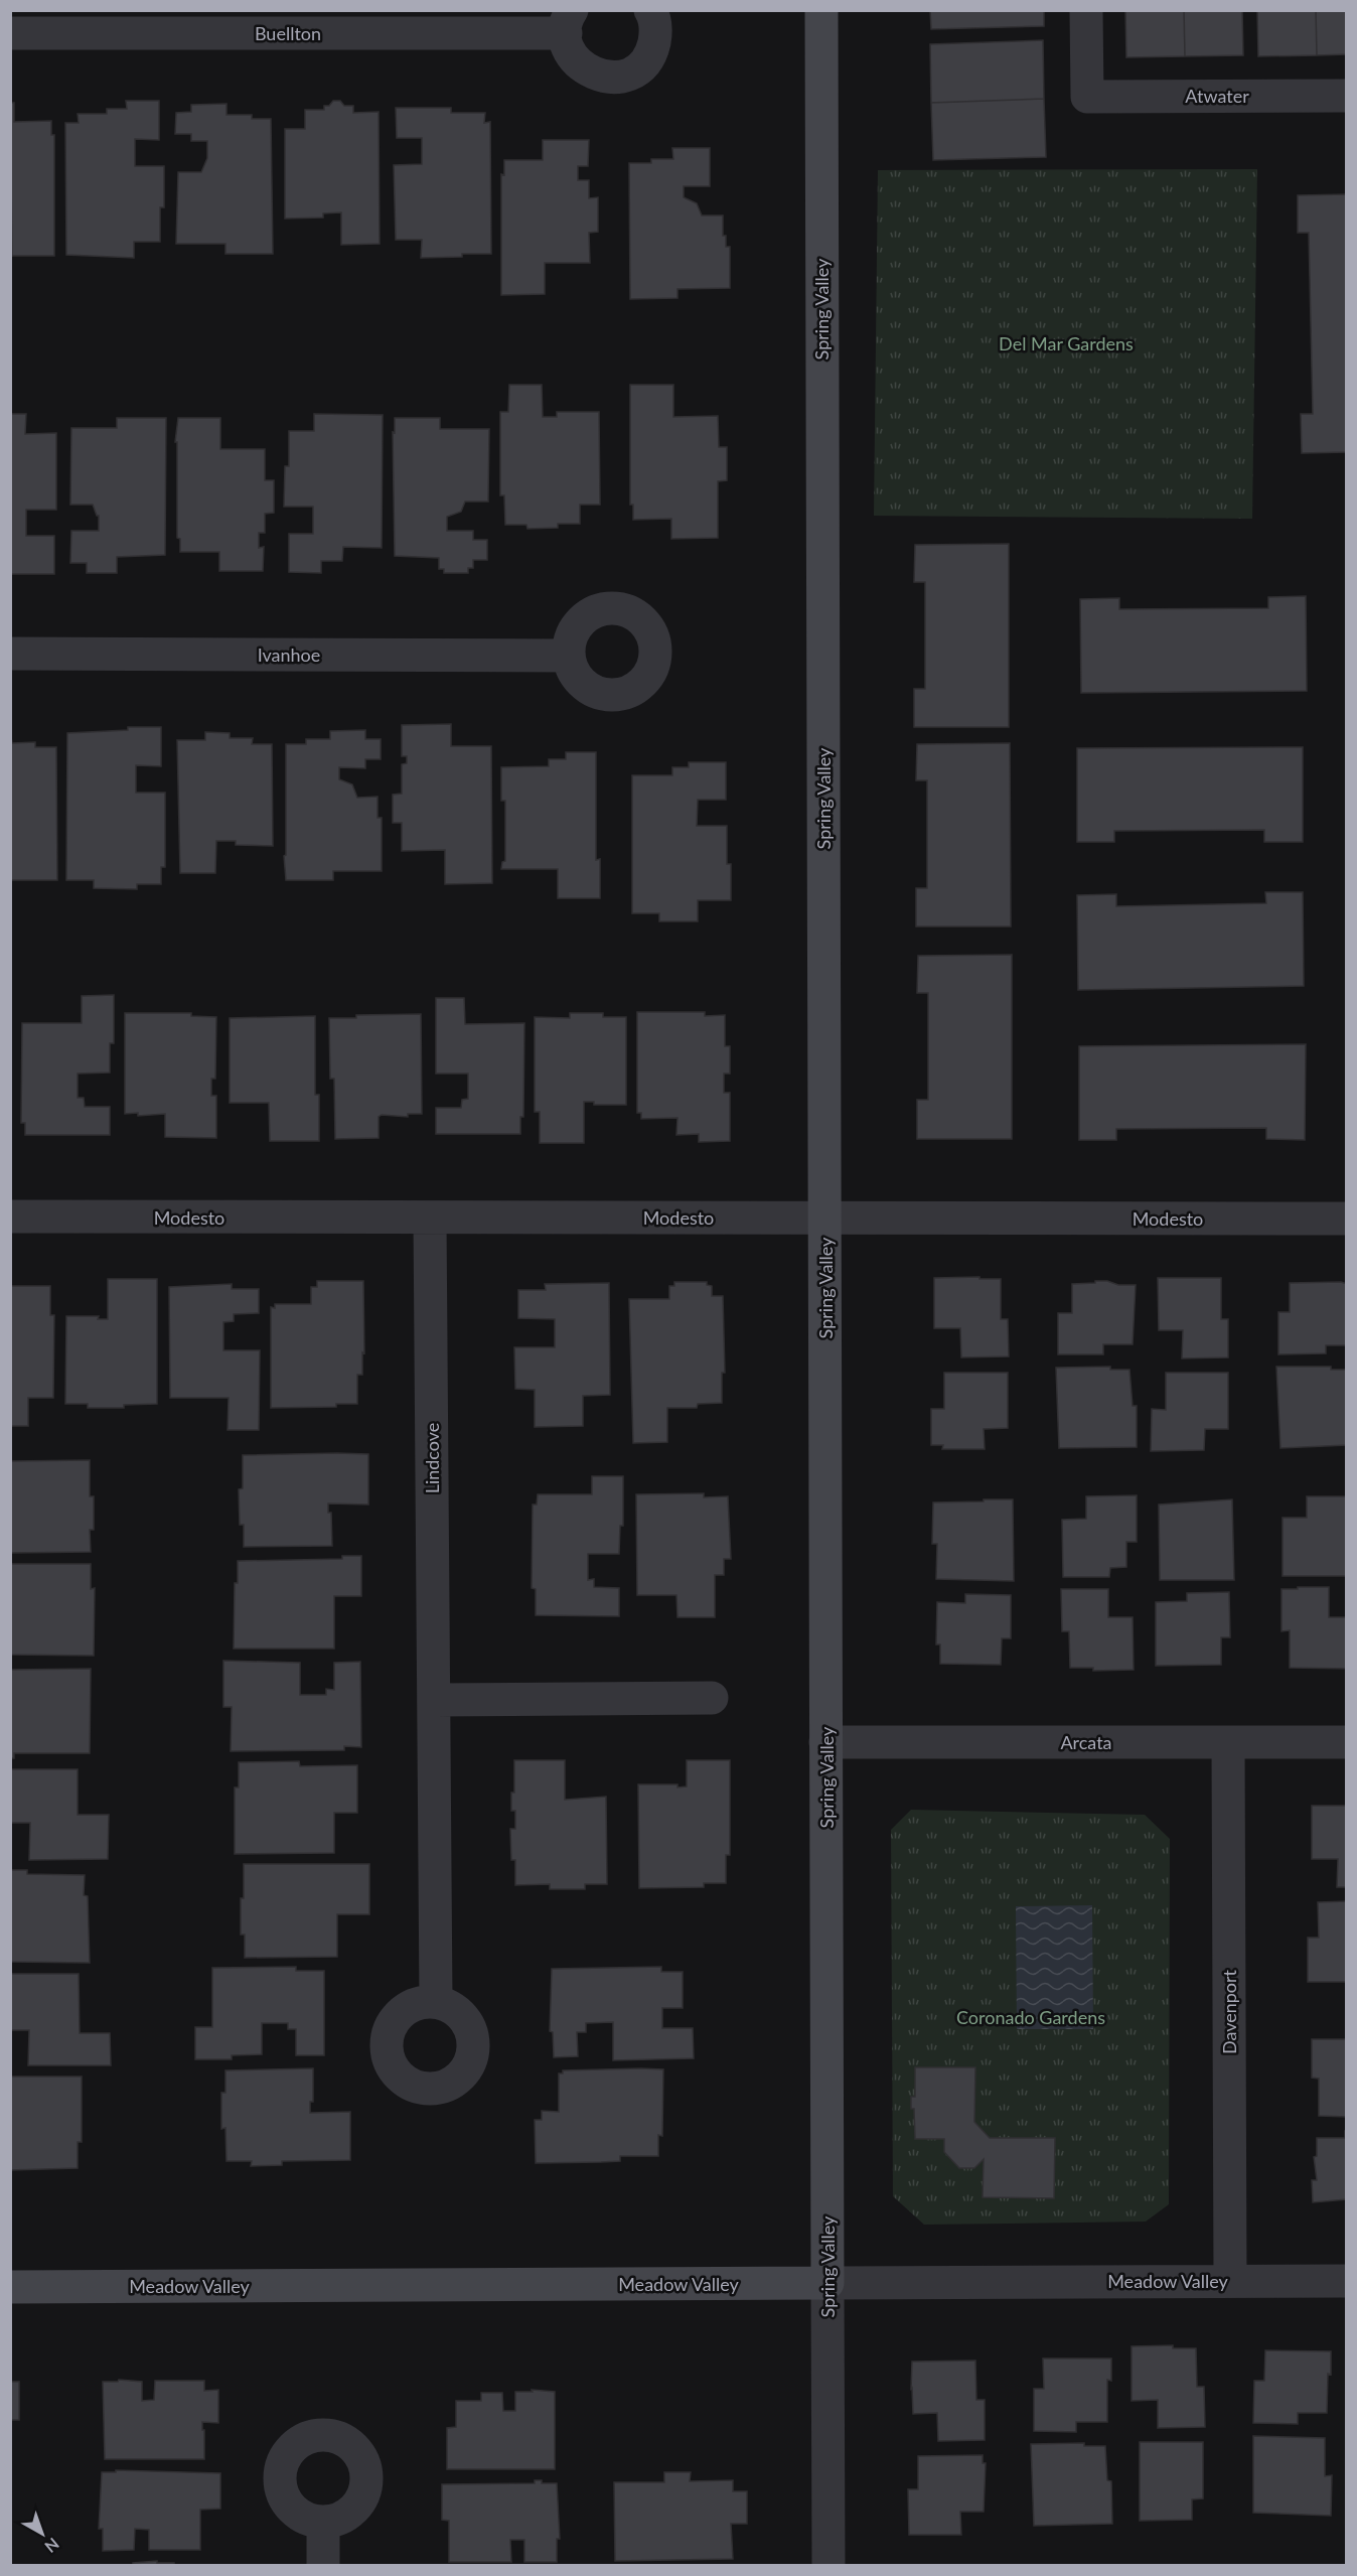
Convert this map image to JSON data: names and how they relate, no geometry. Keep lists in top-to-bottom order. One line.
{"streets":{"street":["Buellton","Atwater","Spring Valley","Ivanhoe","Modesto","Lindcove","Arcata","Davenport","Meadow Valley"]},"crossings":[["Spring Valley","Modesto"],["Spring Valley","Arcata"],["Spring Valley","Meadow Valley"],["Modesto","Lindcove"],["Arcata","Davenport"],["Davenport","Meadow Valley"]],"parks":["Del Mar Gardens","Coronado Gardens"],"north":"bottom right"}
